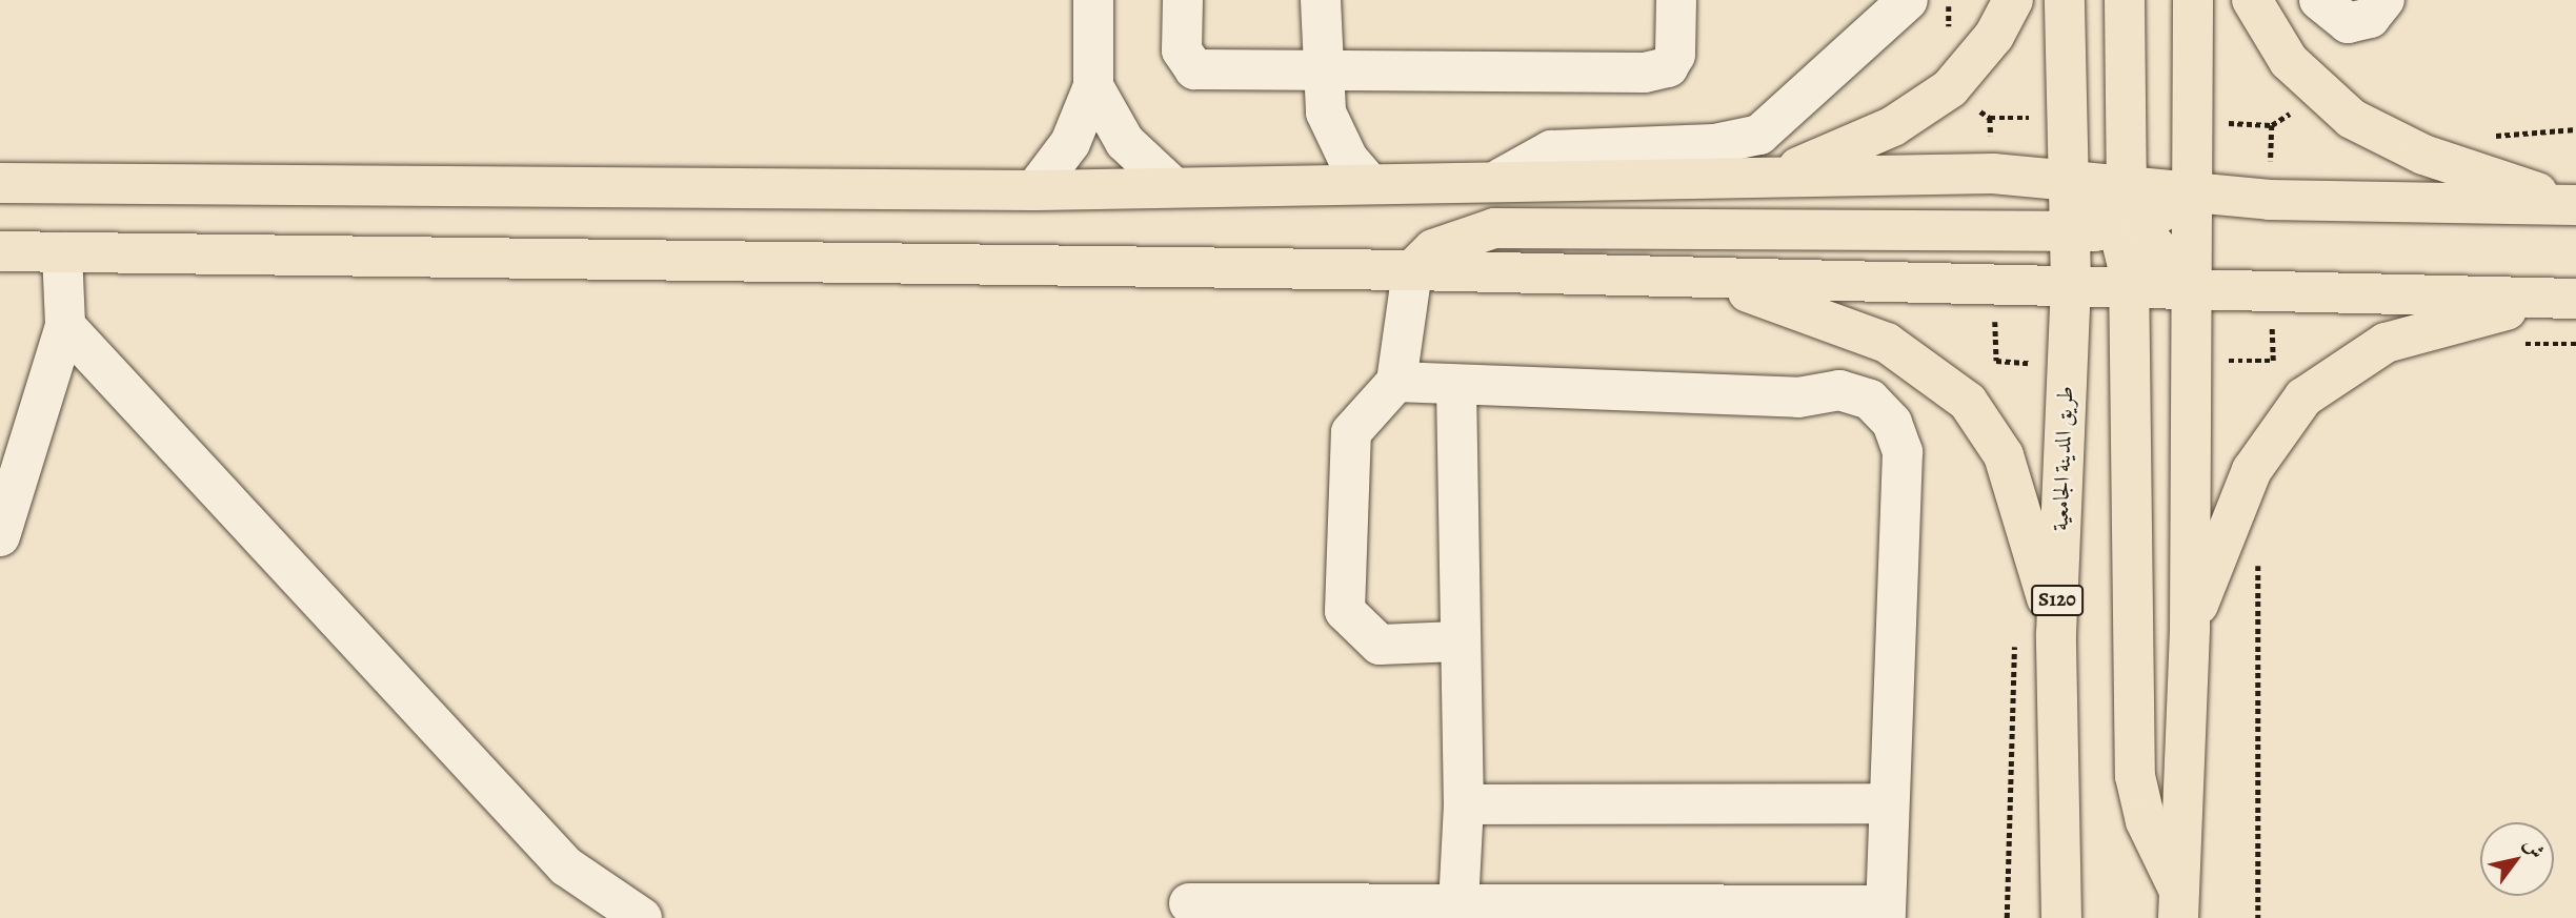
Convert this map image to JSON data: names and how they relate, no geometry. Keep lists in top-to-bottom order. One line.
{"streets":{"main road":["طريق المدينة الجامعية","S120"]},"north":"top right"}
